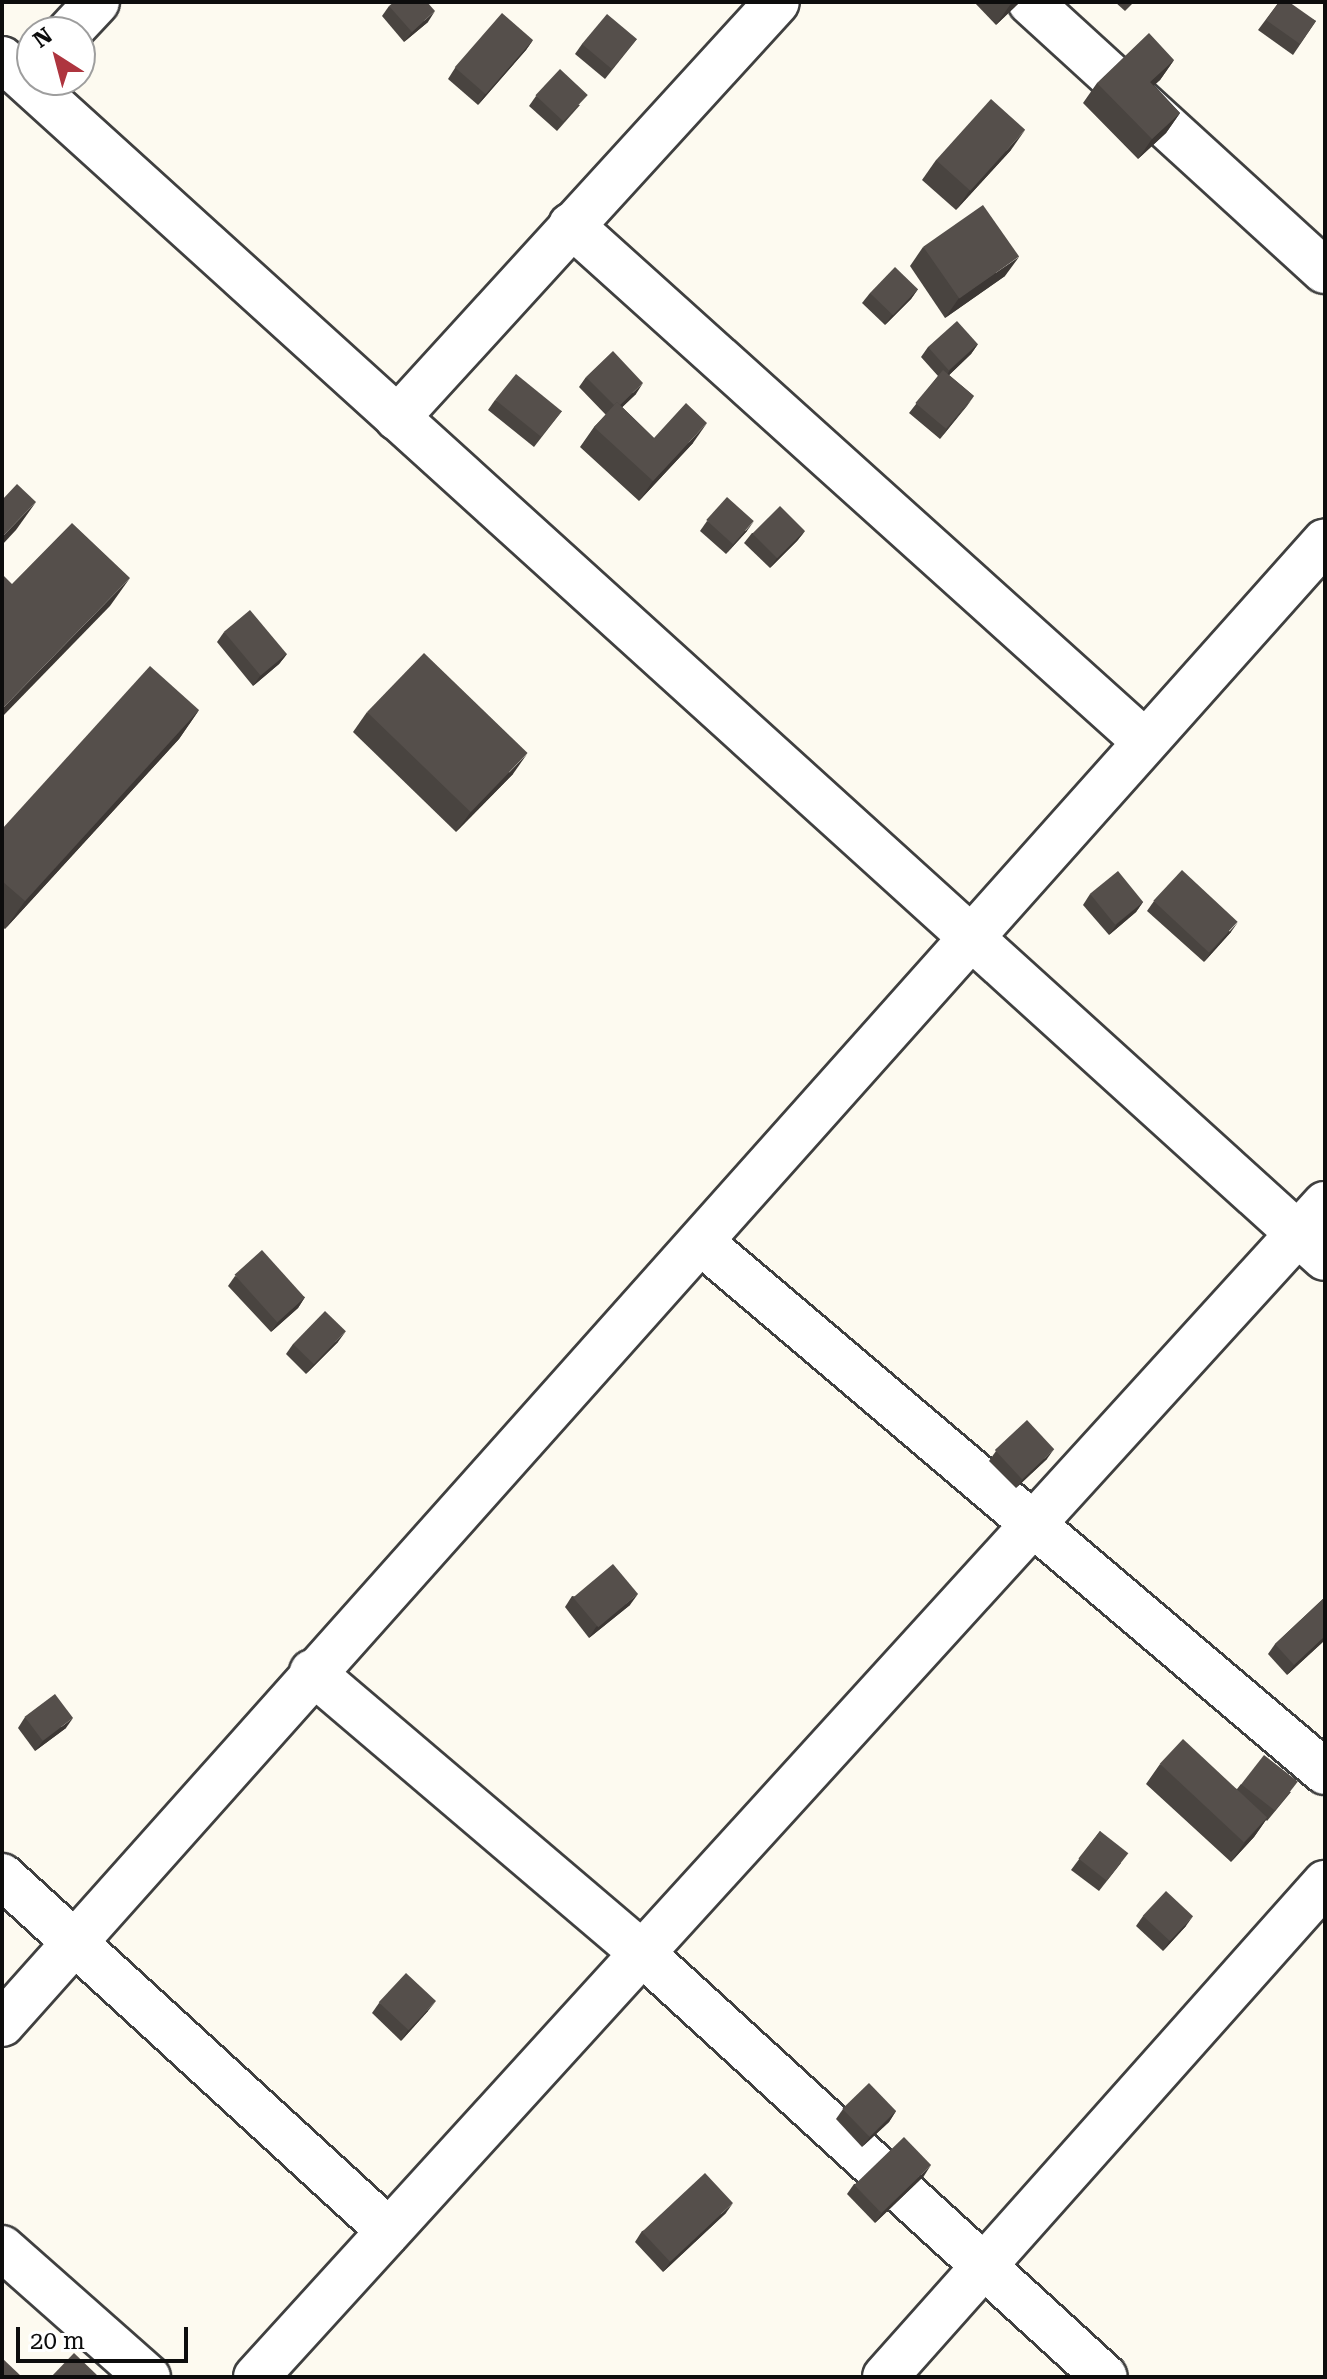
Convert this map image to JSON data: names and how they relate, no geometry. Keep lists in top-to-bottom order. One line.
{"scale_bar":"20 m","north":"top left"}
